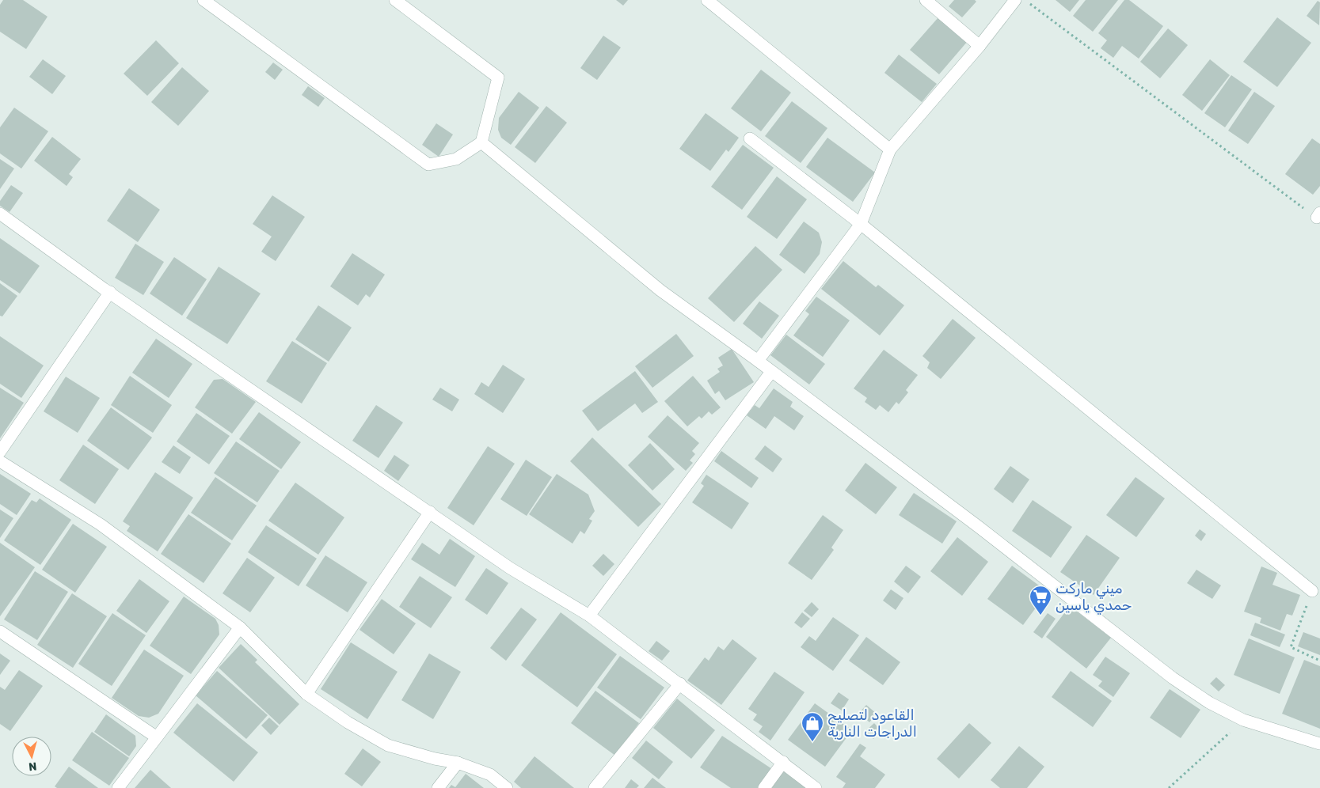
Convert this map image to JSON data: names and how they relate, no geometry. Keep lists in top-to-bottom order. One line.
{"places":{"supermarket":["ميني ماركت حمدي ياسين"],"shop":["القاعود لتصليح الدراجات النارية"]},"north":"bottom"}
